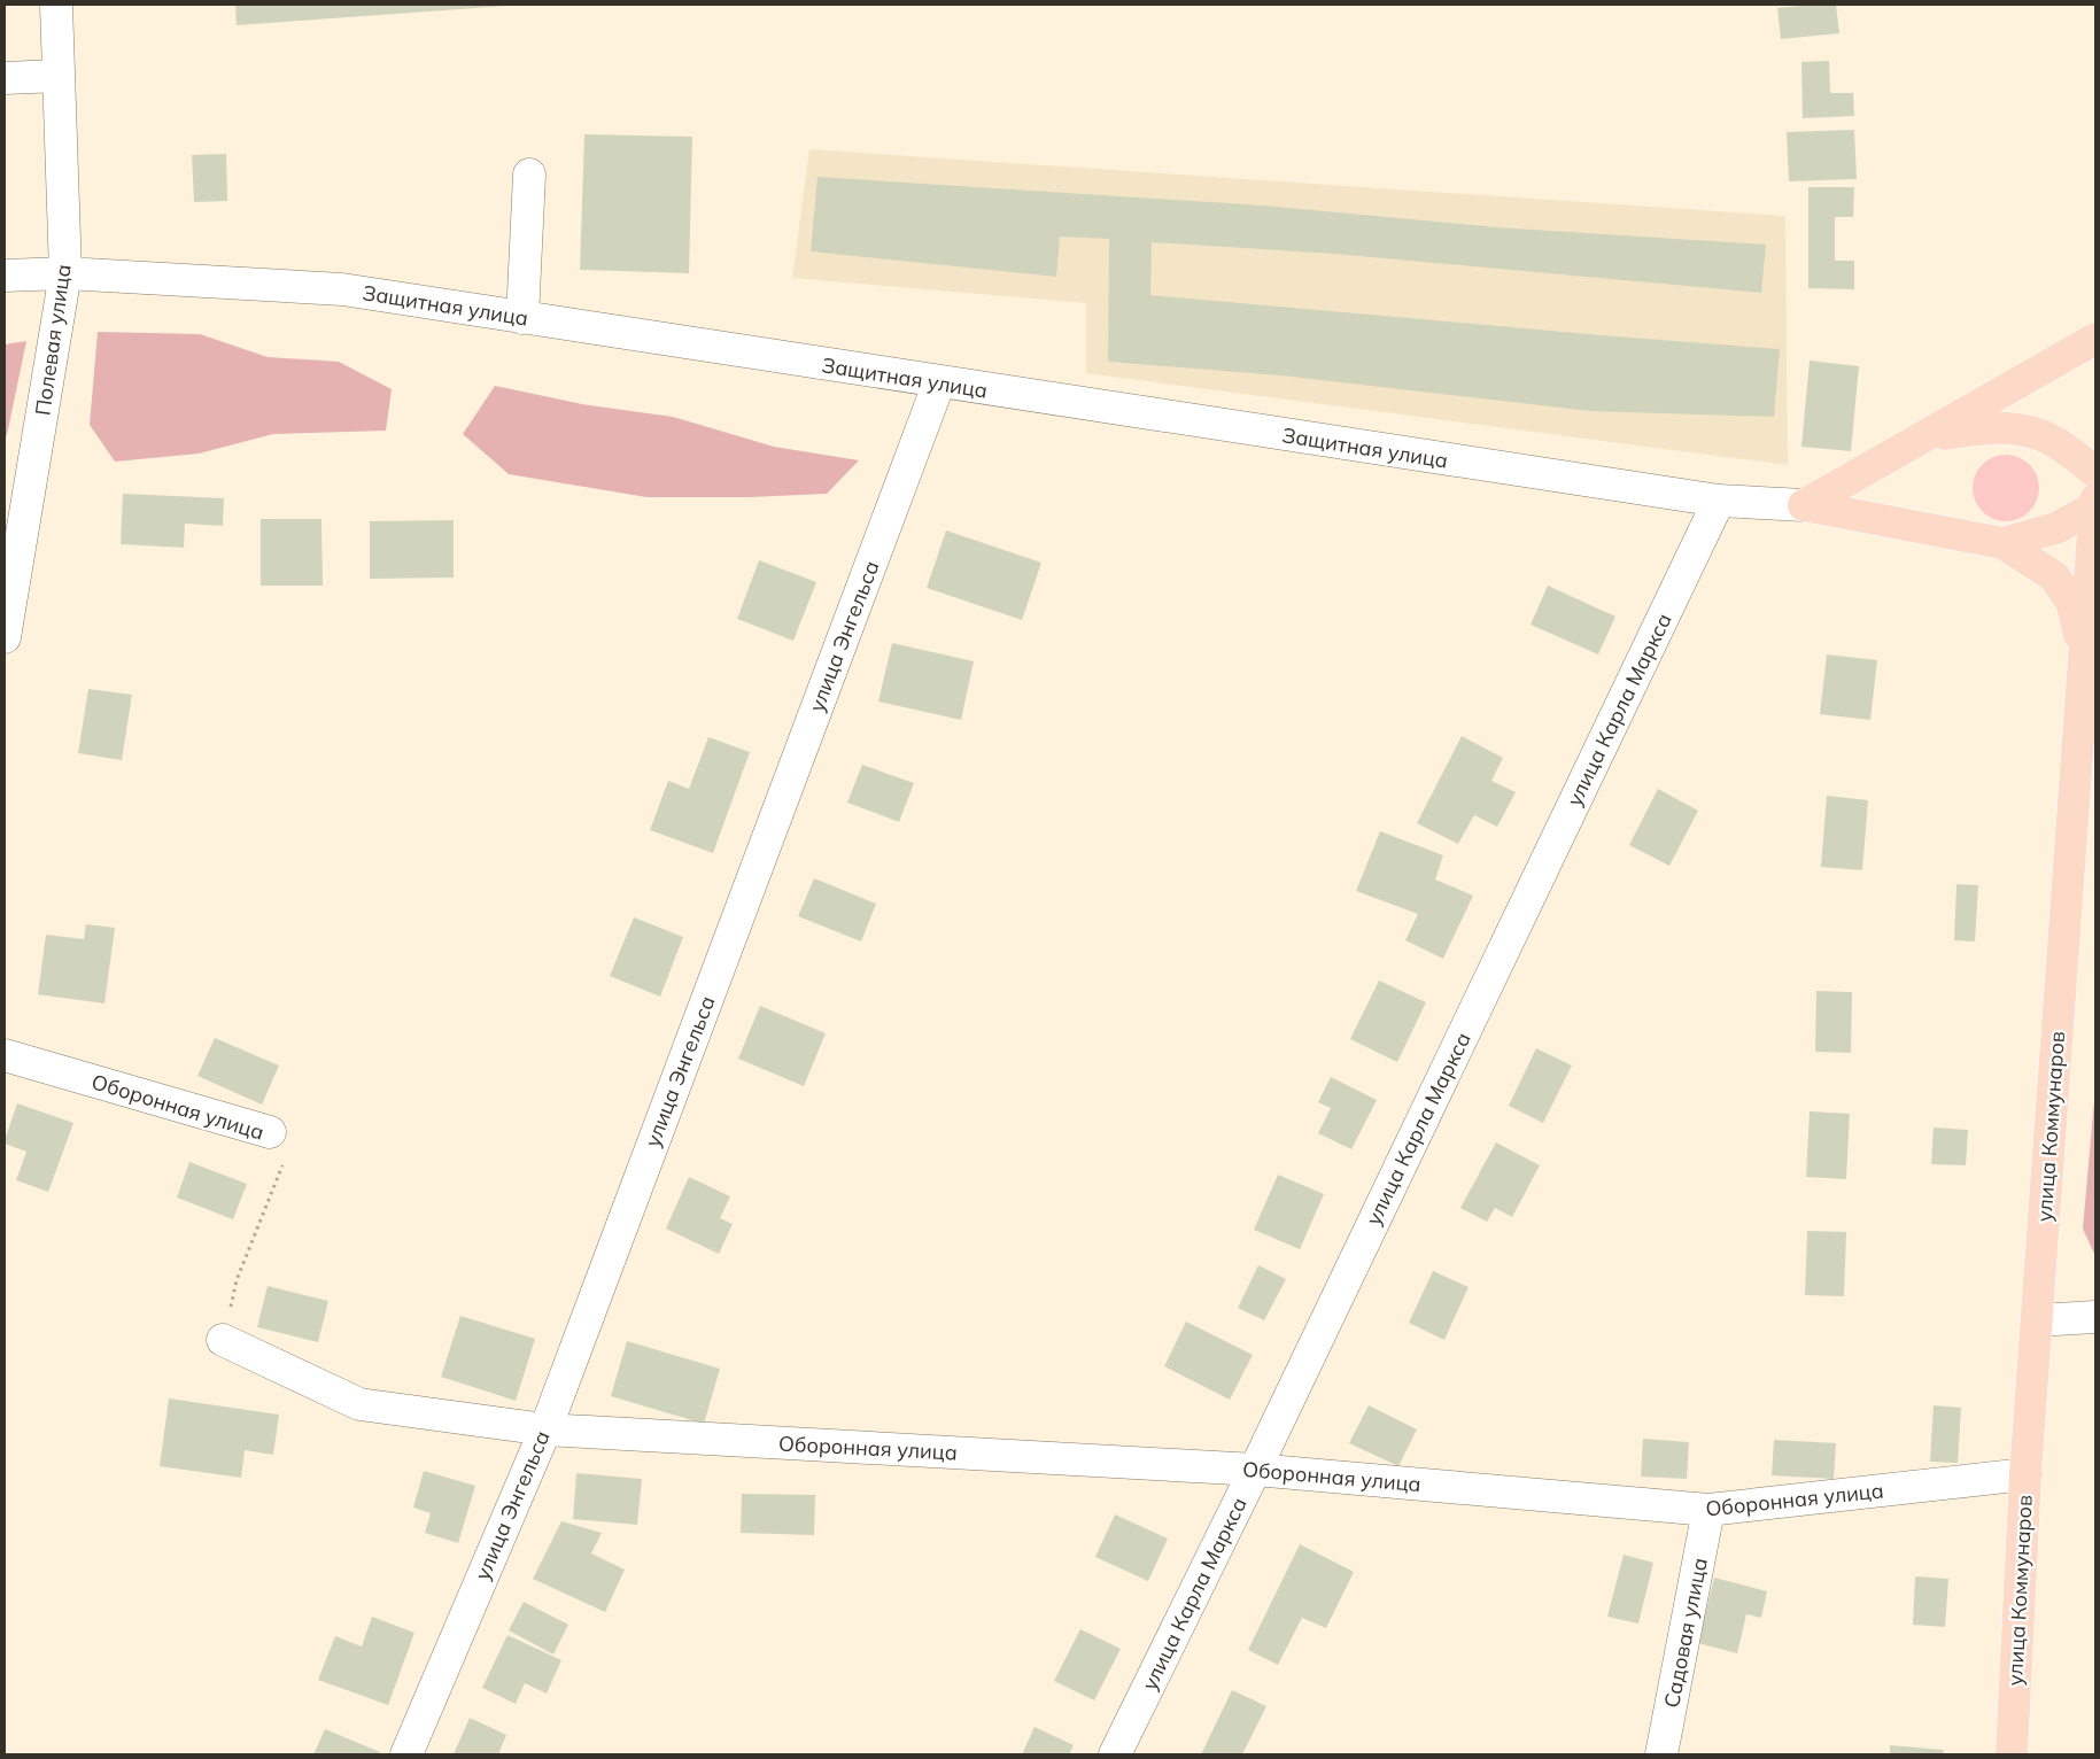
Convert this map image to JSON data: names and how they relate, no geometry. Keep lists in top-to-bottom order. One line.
{"streets":{"main road":["улица Коммунаров"],"street":["Защитная улица","Полевая улица","улица Энгельса","улица Карла Маркса","Оборонная улица","Садовая улица"]},"crossings":[["Защитная улица","Полевая улица"],["Защитная улица","улица Энгельса"],["Защитная улица","улица Карла Маркса"],["улица Энгельса","Оборонная улица"],["улица Карла Маркса","Оборонная улица"],["Оборонная улица","улица Коммунаров"],["Оборонная улица","Садовая улица"]]}
